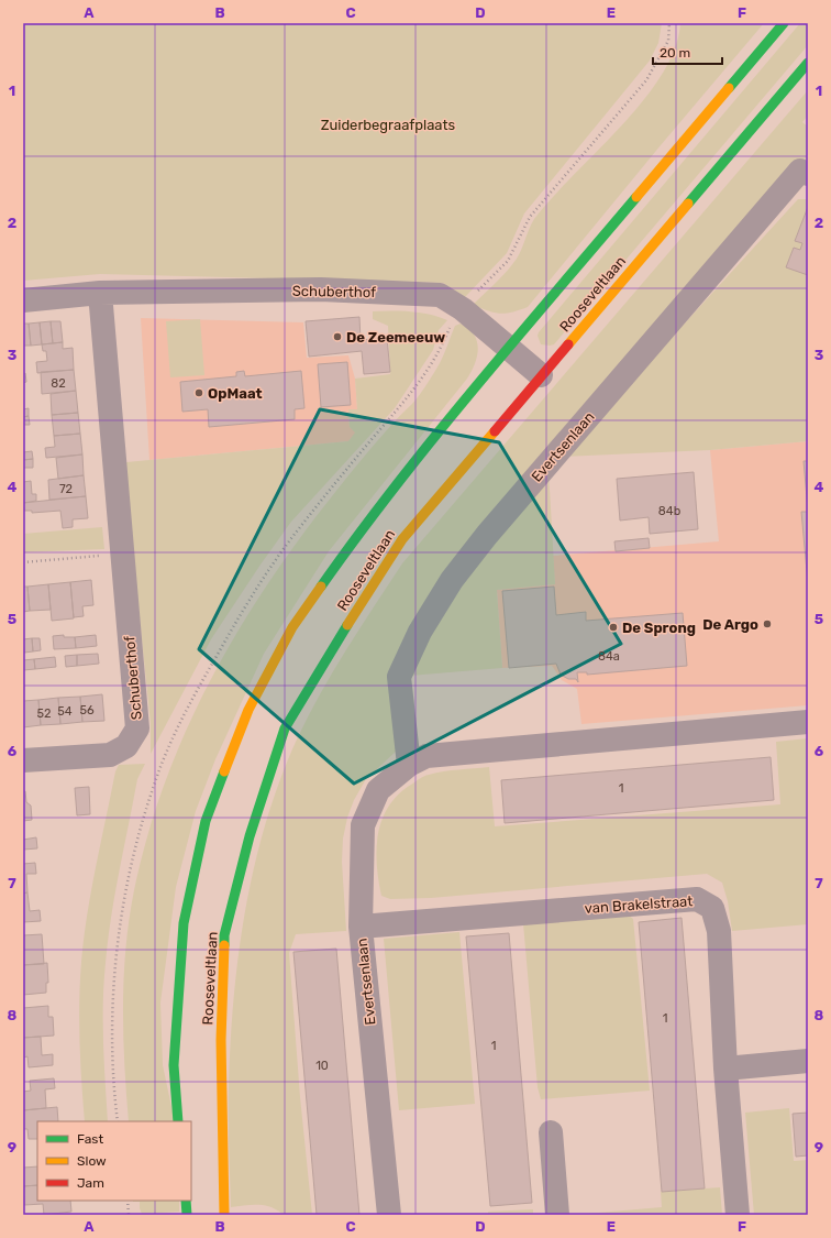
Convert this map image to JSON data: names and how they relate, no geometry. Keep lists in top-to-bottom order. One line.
{"streets":{"main road":["Rooseveltlaan"],"street":["Schuberthof","Evertsenlaan","van Brakelstraat"]},"crossings":[["Schuberthof","Rooseveltlaan"],["Evertsenlaan","van Brakelstraat"]],"parks":["Zuiderbegraafplaats"],"places":["De Zeemeeuw","OpMaat","De Argo","De Sprong"],"house_numbers":["82","72","84b","84a","56","54","52","1","1","1","10"],"legend":["Fast","Slow","Jam"],"scale_bar":"20 m","grid":{"columns":["A","B","C","D","E","F"],"rows":["1","2","3","4","5","6","7","8","9"]}}
